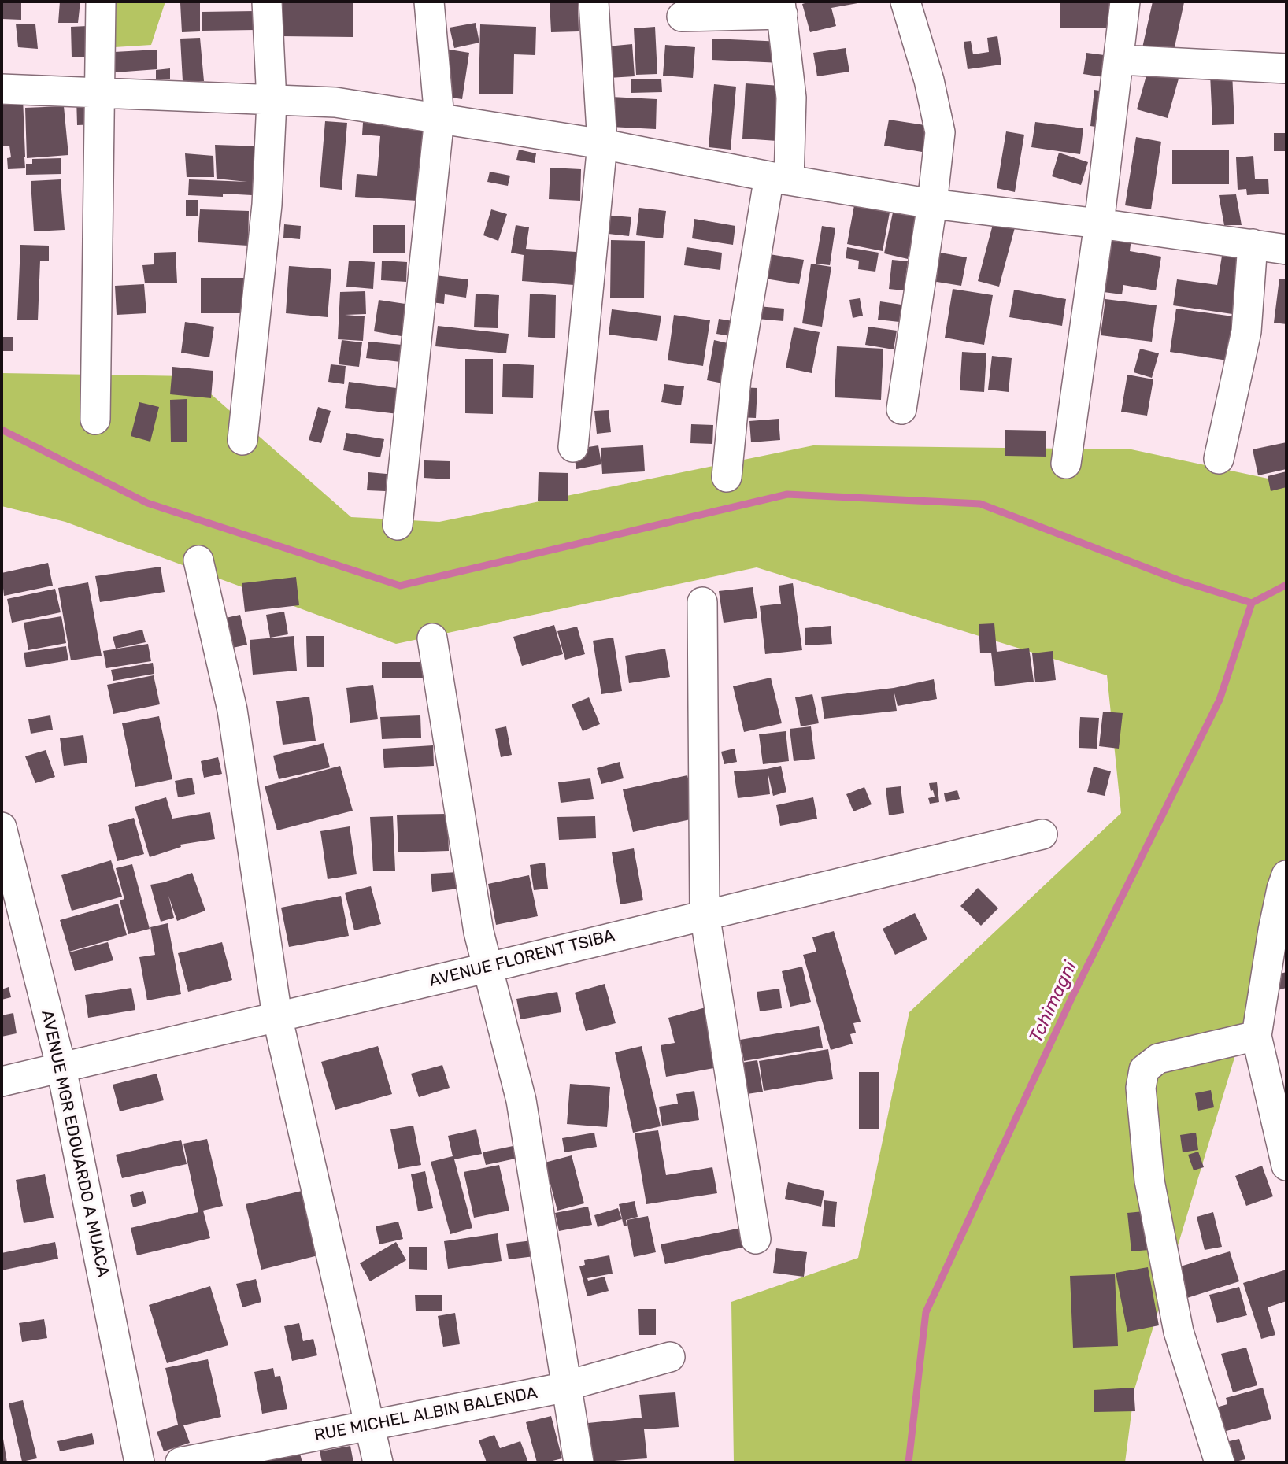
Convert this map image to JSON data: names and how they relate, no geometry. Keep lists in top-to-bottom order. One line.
{"streets":{"street":["AVENUE FLORENT TSIBA","AVENUE MGR EDOUARDO A MUACA","RUE MICHEL ALBIN BALENDA"]},"crossings":[["AVENUE FLORENT TSIBA","AVENUE MGR EDOUARDO A MUACA"]],"water":["Tchimagni"]}
